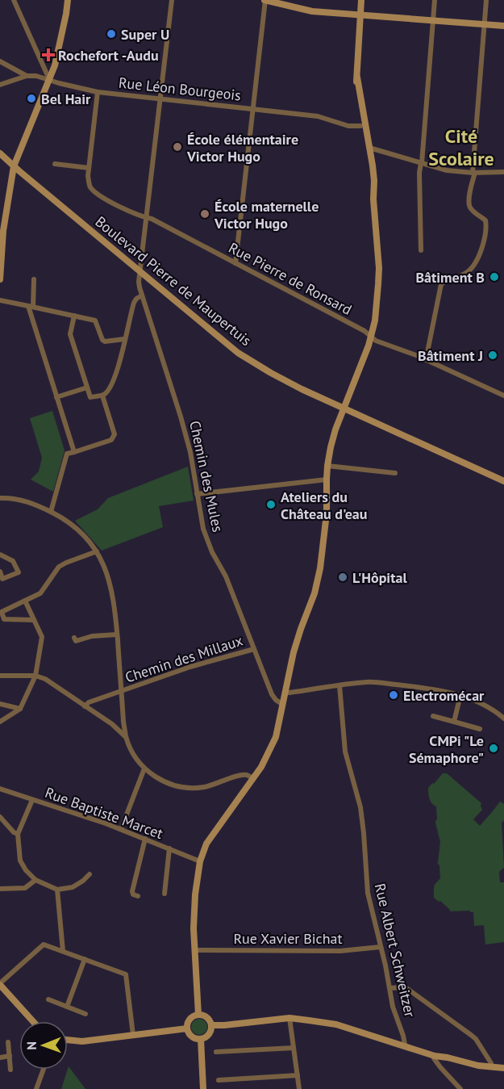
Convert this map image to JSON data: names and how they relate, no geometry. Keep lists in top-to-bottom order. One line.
{"streets":{"street":["Rue Léon Bourgeois","Rue Pierre de Ronsard","Boulevard Pierre de Maupertuis","Chemin des Mules","Chemin des Millaux","Rue Baptiste Marcet","Rue Xavier Bichat","Rue Albert Schweitzer"]},"crossings":[["Rue Léon Bourgeois","Rue Pierre de Ronsard"],["Rue Léon Bourgeois","Chemin des Mules"],["Rue Pierre de Ronsard","Chemin des Mules"],["Boulevard Pierre de Maupertuis","Chemin des Mules"],["Chemin des Mules","Chemin des Millaux"],["Rue Xavier Bichat","Rue Albert Schweitzer"]],"districts":["Cité Scolaire"],"places":{"other":["Super U","Bel Hair","École élémentaire Victor Hugo","École maternelle Victor Hugo","Bâtiment B","Bâtiment J","Ateliers du Château d'eau","L'Hôpital","Electromécar","CMPi \"Le Sémaphore\""],"health":["Rochefort -Audu"]},"north":"left"}
